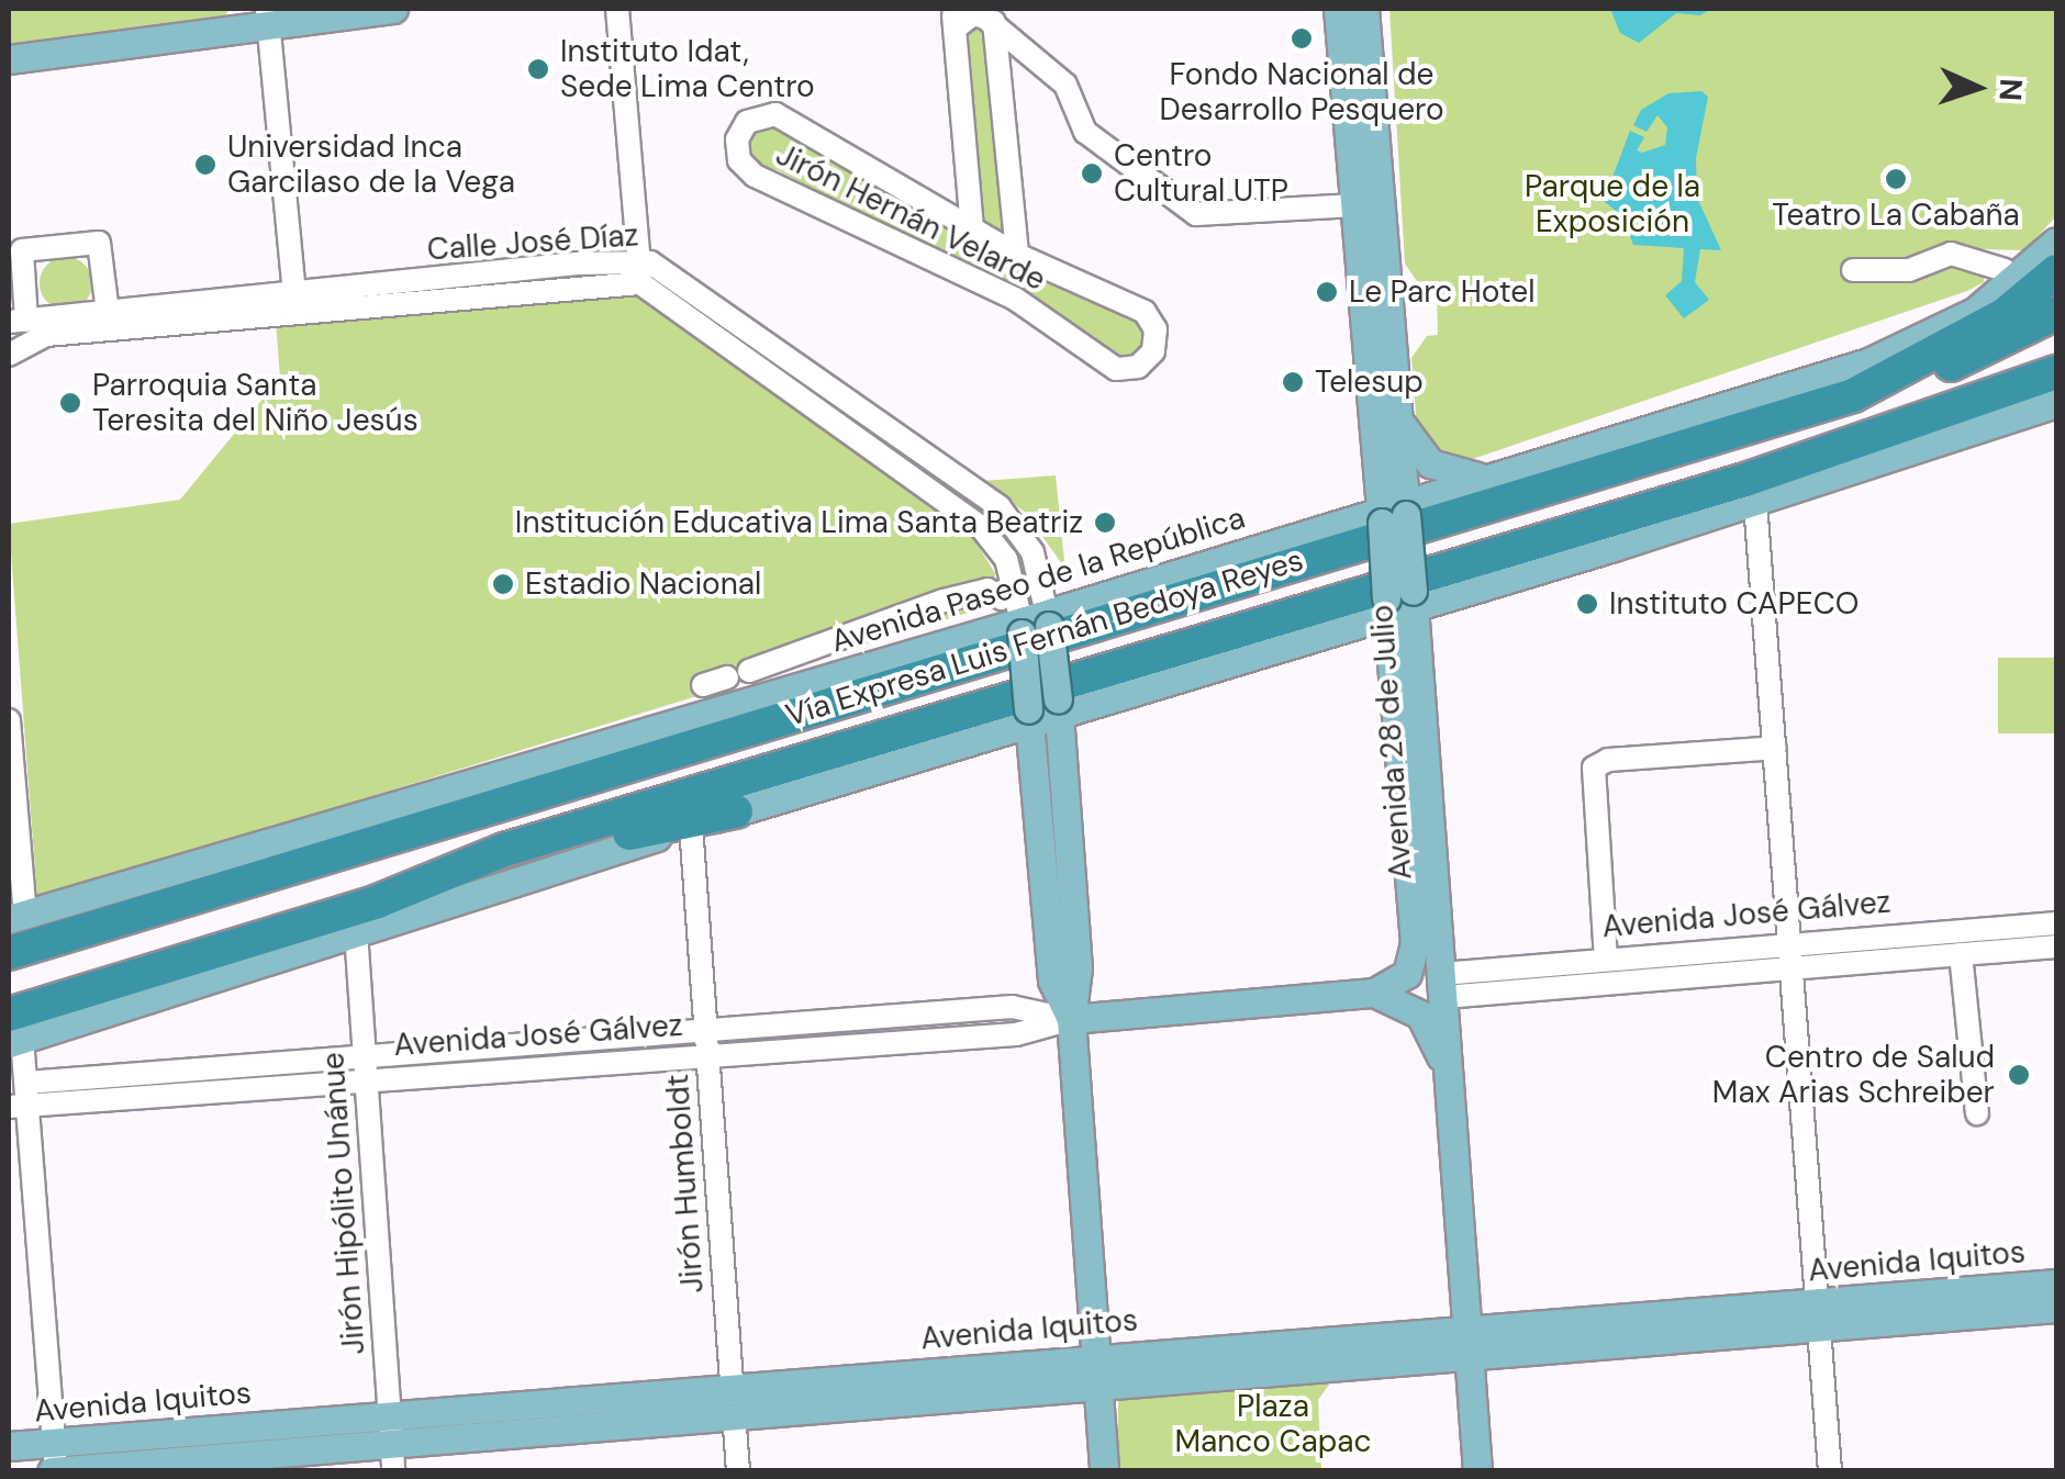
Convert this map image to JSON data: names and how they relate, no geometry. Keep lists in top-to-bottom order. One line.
{"streets":{"highway":["Vía Expresa Luis Fernán Bedoya Reyes"],"main road":["Avenida Paseo de la República","Avenida 28 de Julio","Avenida José Gálvez","Avenida Iquitos"],"street":["Jirón Hernán Velarde","Calle José Díaz","Jirón Humboldt","Jirón Hipólito Unánue"]},"crossings":[["Calle José Díaz","Avenida Paseo de la República"],["Avenida Paseo de la República","Avenida 28 de Julio"],["Avenida 28 de Julio","Avenida José Gálvez"],["Avenida 28 de Julio","Avenida Iquitos"],["Avenida José Gálvez","Jirón Humboldt"],["Avenida José Gálvez","Jirón Hipólito Unánue"],["Jirón Humboldt","Avenida Iquitos"],["Jirón Hipólito Unánue","Avenida Iquitos"]],"parks":["Parque de la Exposición","Plaza Manco Capac"],"places":["Fondo Nacional de Desarrollo Pesquero","Instituto Idat, Sede Lima Centro","Universidad Inca Garcilaso de la Vega","Centro Cultural UTP","Teatro La Cabaña","Le Parc Hotel","Telesup","Parroquia Santa Teresita del Niño Jesús","Institución Educativa Lima Santa Beatriz","Estadio Nacional","Instituto CAPECO","Centro de Salud Max Arias Schreiber"],"north":"right"}
